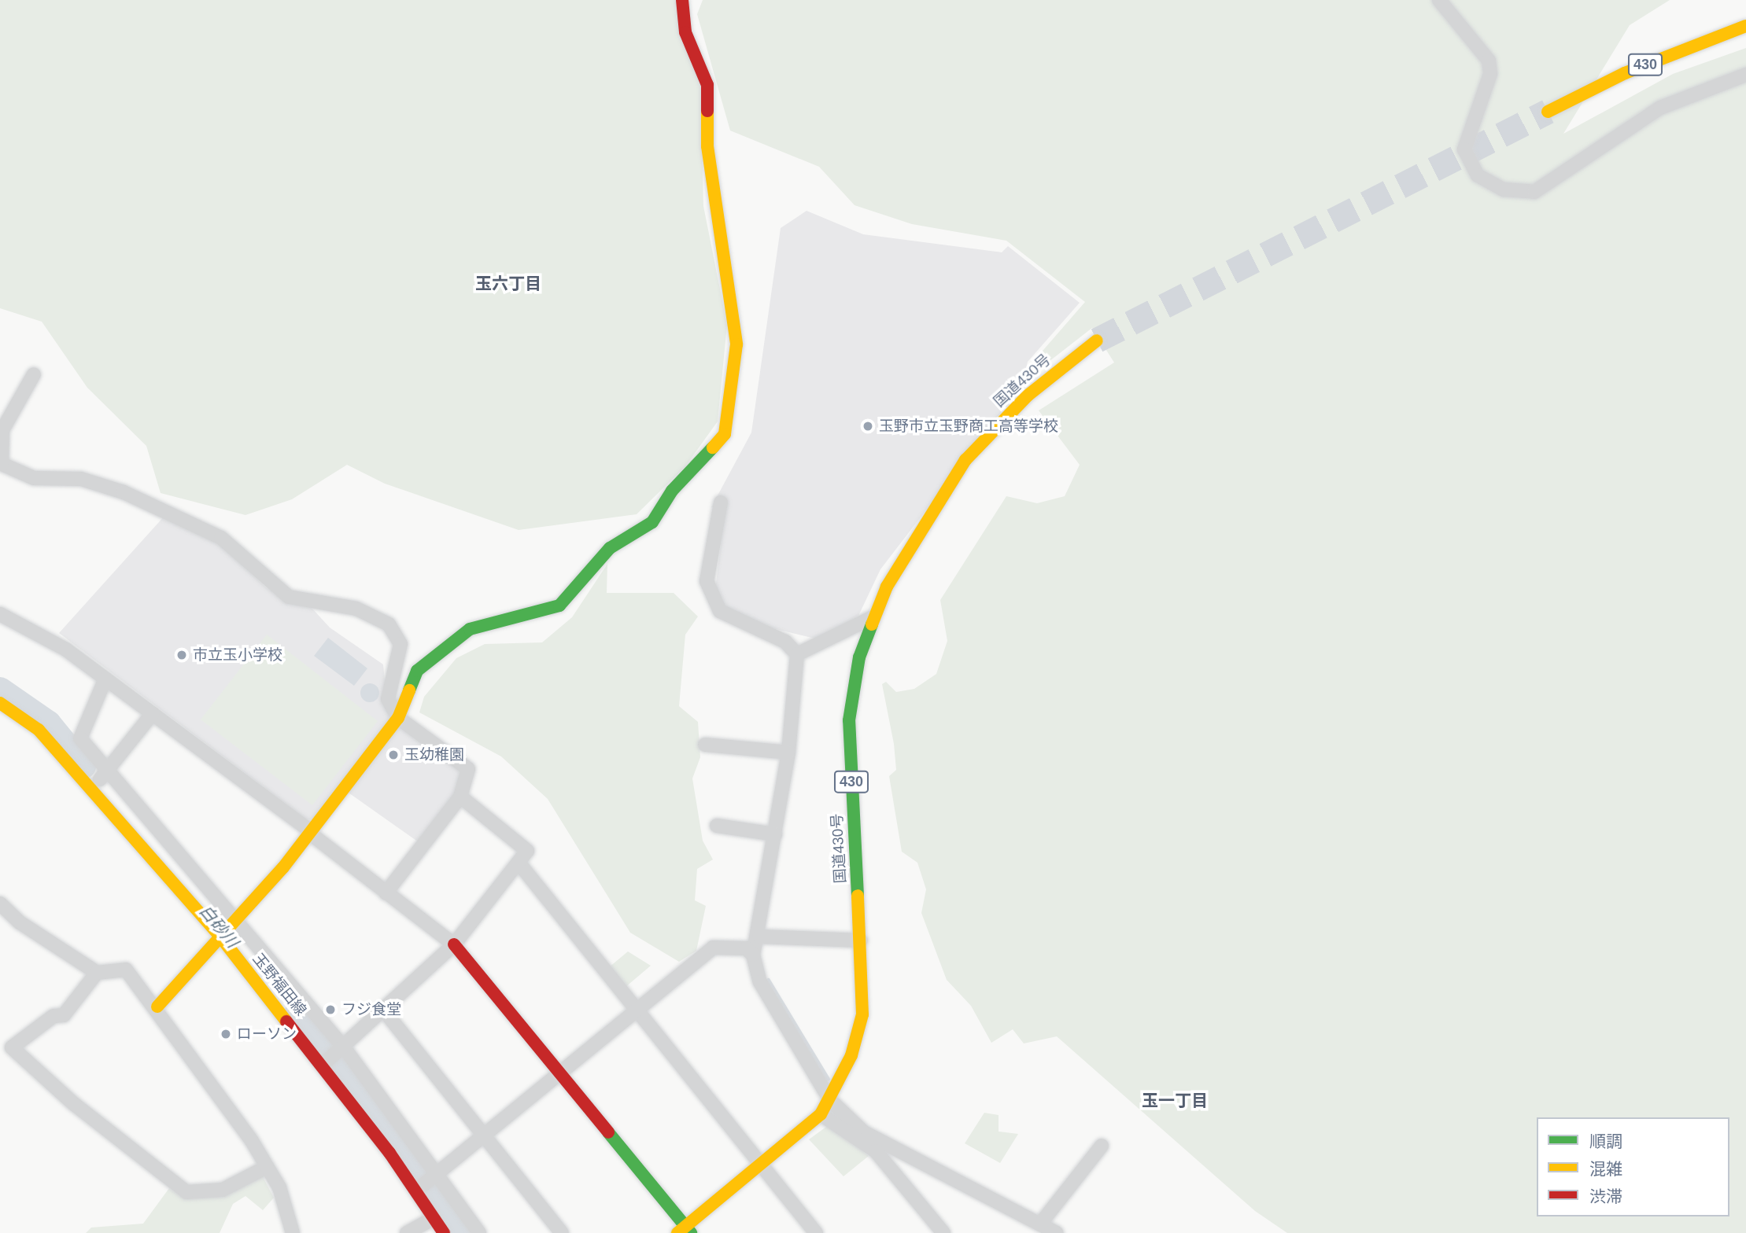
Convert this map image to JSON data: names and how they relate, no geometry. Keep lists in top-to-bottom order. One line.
{"streets":{"main road":["430","国道430号","玉野福田線"]},"districts":["玉六丁目","玉一丁目"],"water":["白砂川"],"places":["玉野市立玉野商工高等学校","市立玉小学校","玉幼稚園","フジ食堂","ローソン"],"legend":["順調","混雑","渋滞"]}
